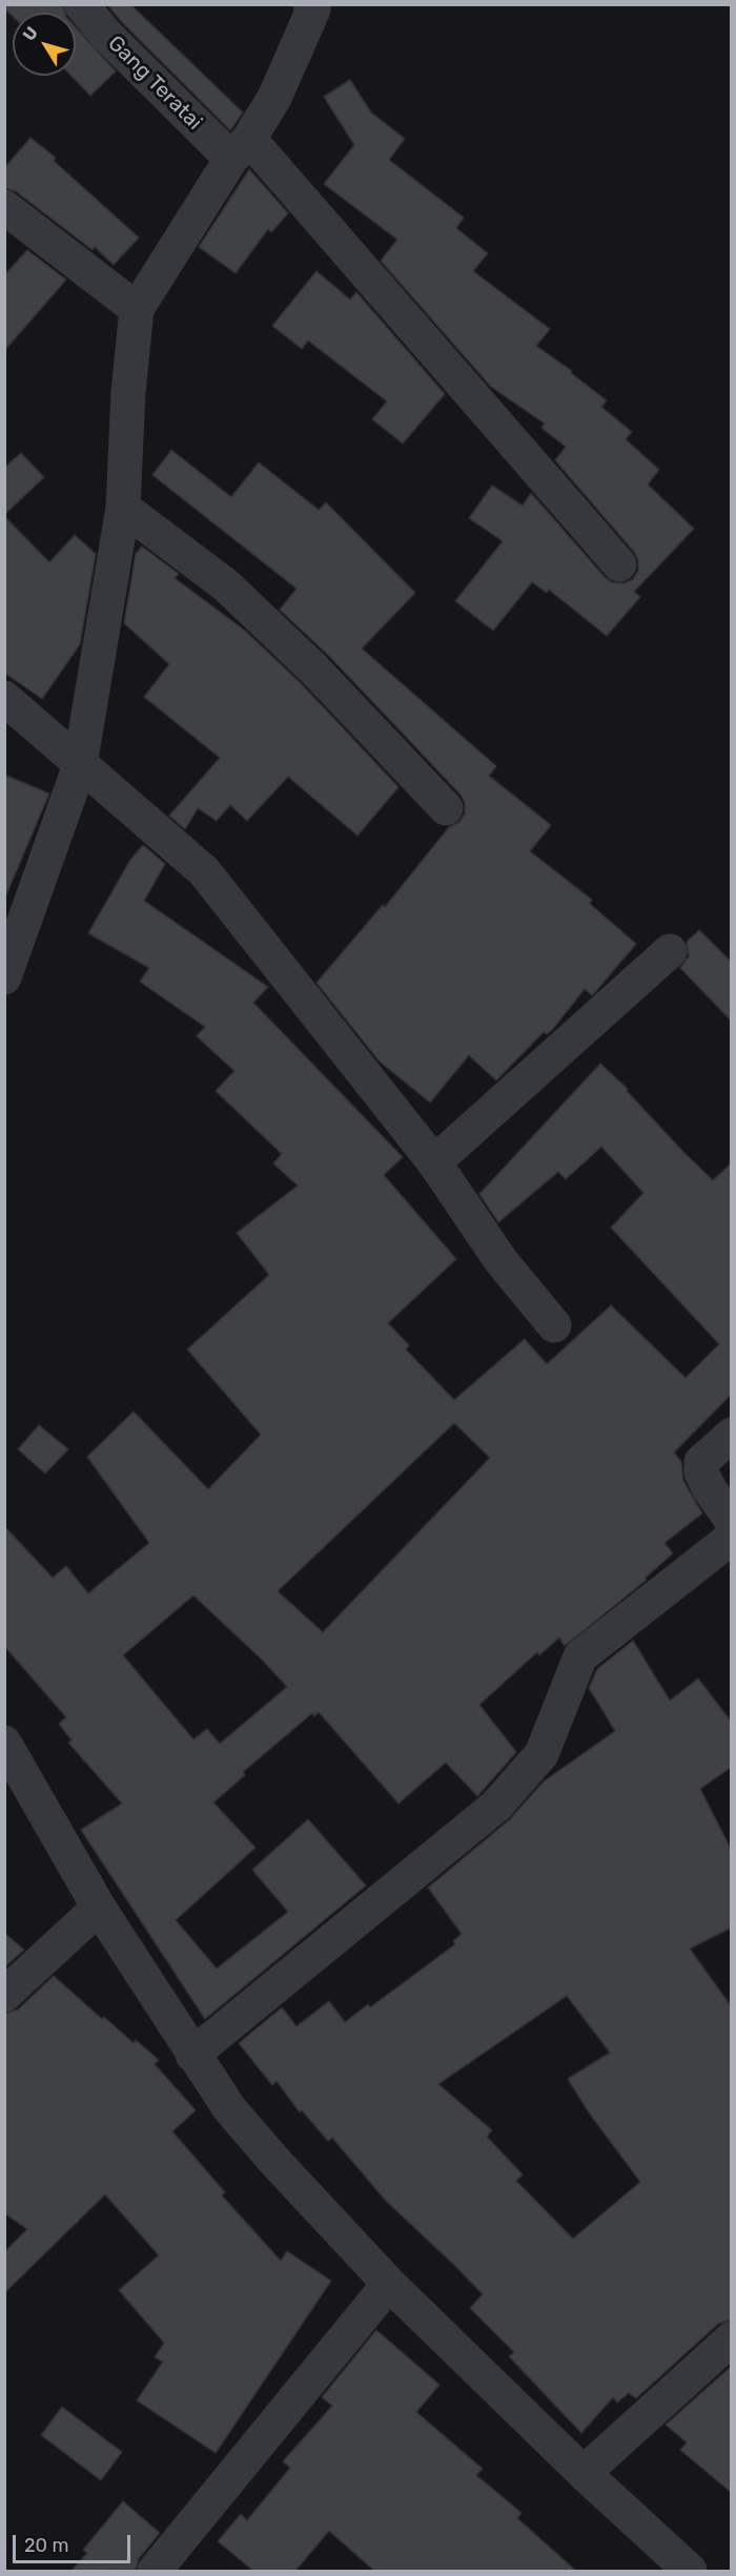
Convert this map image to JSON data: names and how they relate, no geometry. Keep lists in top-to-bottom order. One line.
{"streets":{"street":["Gang Teratai"]},"scale_bar":"20 m","north":"top left"}
